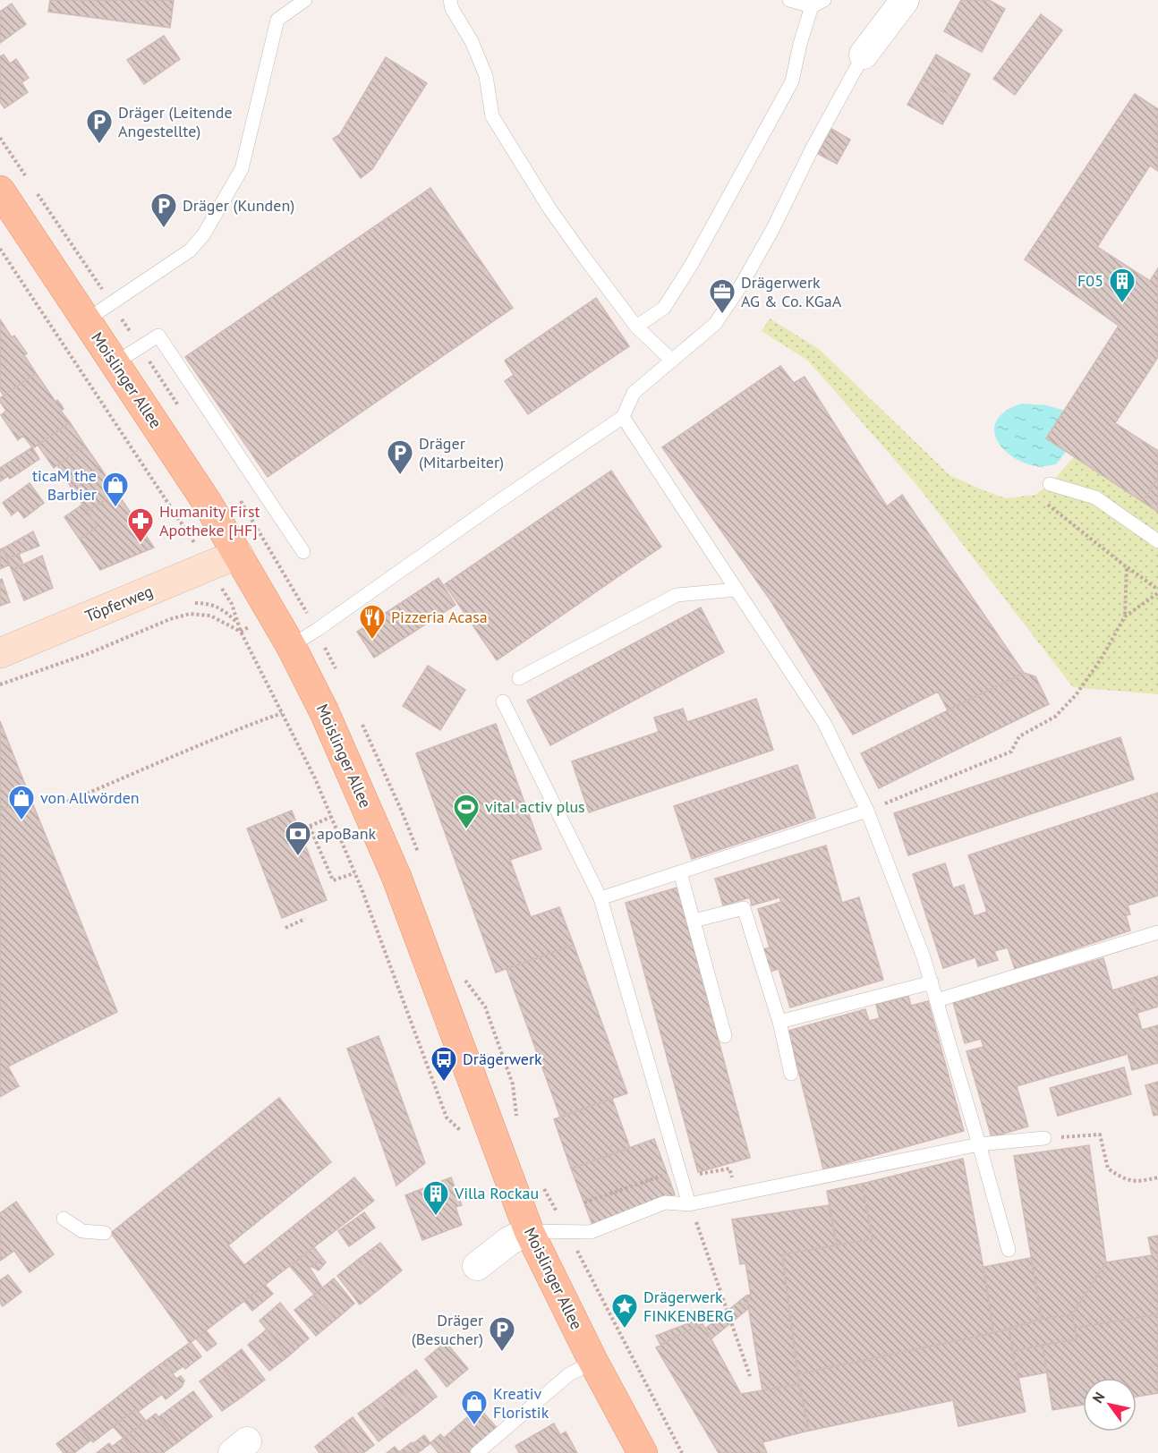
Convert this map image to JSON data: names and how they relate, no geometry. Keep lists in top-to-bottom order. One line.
{"streets":{"main road":["Moislinger Allee","Töpferweg"]},"crossings":[["Moislinger Allee","Töpferweg"]],"places":{"parking":["Dräger (Leitende Angestellte)","Dräger (Kunden)","Dräger (Mitarbeiter)","Dräger (Besucher)"],"building":["F05","Villa Rockau"],"office":["Drägerwerk AG & Co. KGaA"],"shop":["ticaM the Barbier","von Allwörden","Kreativ Floristik"],"pharmacy":["Humanity First Apotheke [HF]"],"restaurant":["Pizzeria Acasa"],"sports":["vital activ plus"],"bank":["apoBank"],"bus stop":["Drägerwerk"],"place":["Drägerwerk FINKENBERG"]},"north":"top left"}
